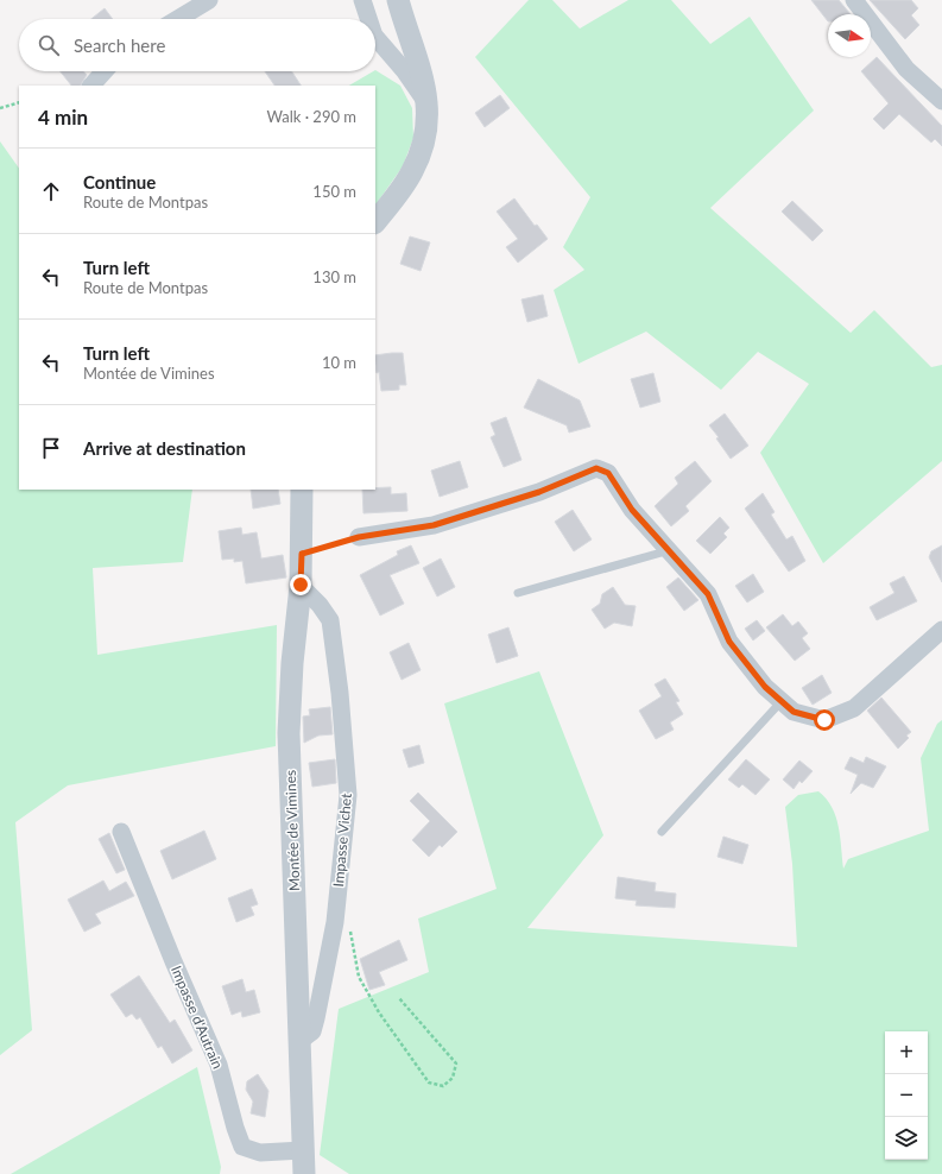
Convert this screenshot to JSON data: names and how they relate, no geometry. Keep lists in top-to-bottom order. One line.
{"streets":{"street":["Montée de Vimines","Impasse Vichet","Impasse d'Autrain"]},"crossings":[["Montée de Vimines","Impasse Vichet"],["Montée de Vimines","Impasse d'Autrain"]],"north":"right","page":{"search":"Search here","heading":["4 min","Walk · 290 m"],"list":[["Continue","Route de Montpas","150 m"],["Turn left","Route de Montpas","130 m"],["Turn left","Montée de Vimines","10 m"],"Arrive at destination"],"map_buttons":["+","−"]}}
